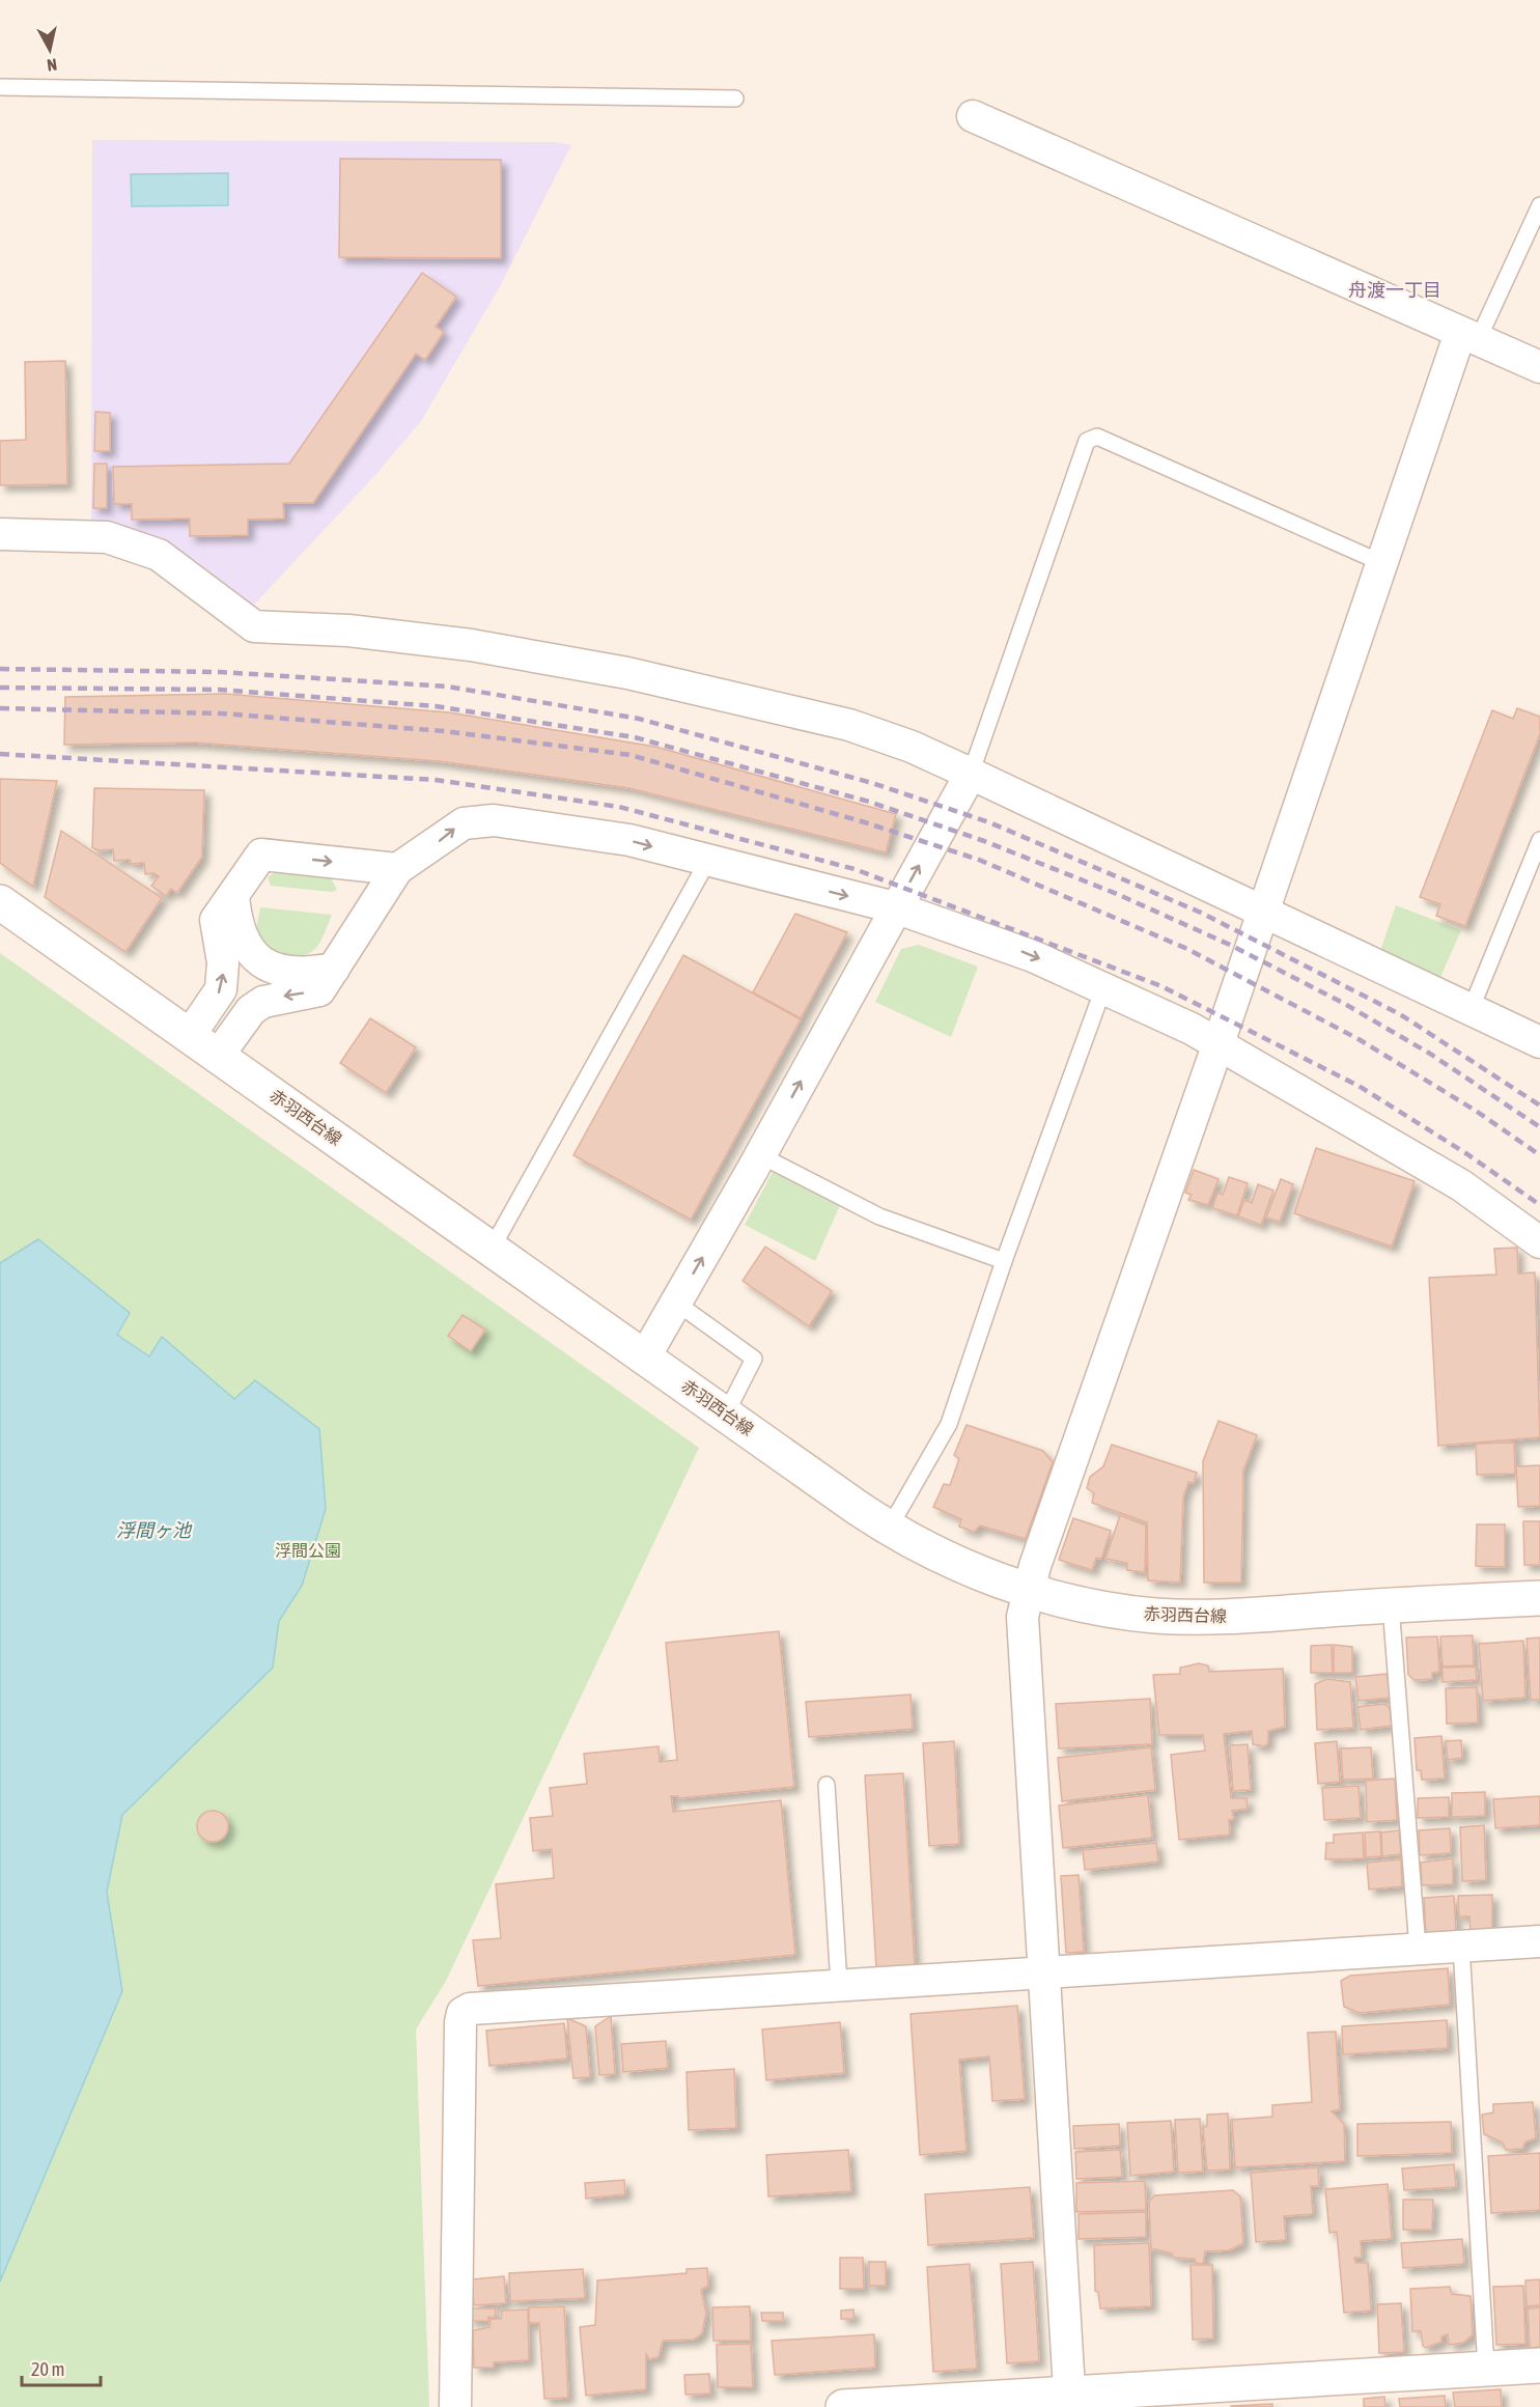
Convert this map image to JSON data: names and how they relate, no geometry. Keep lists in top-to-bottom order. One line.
{"streets":{"main road":["赤羽西台線"]},"districts":["舟渡一丁目"],"water":["浮間ヶ池"],"parks":["浮間公園"],"scale_bar":"20 m","north":"bottom"}
